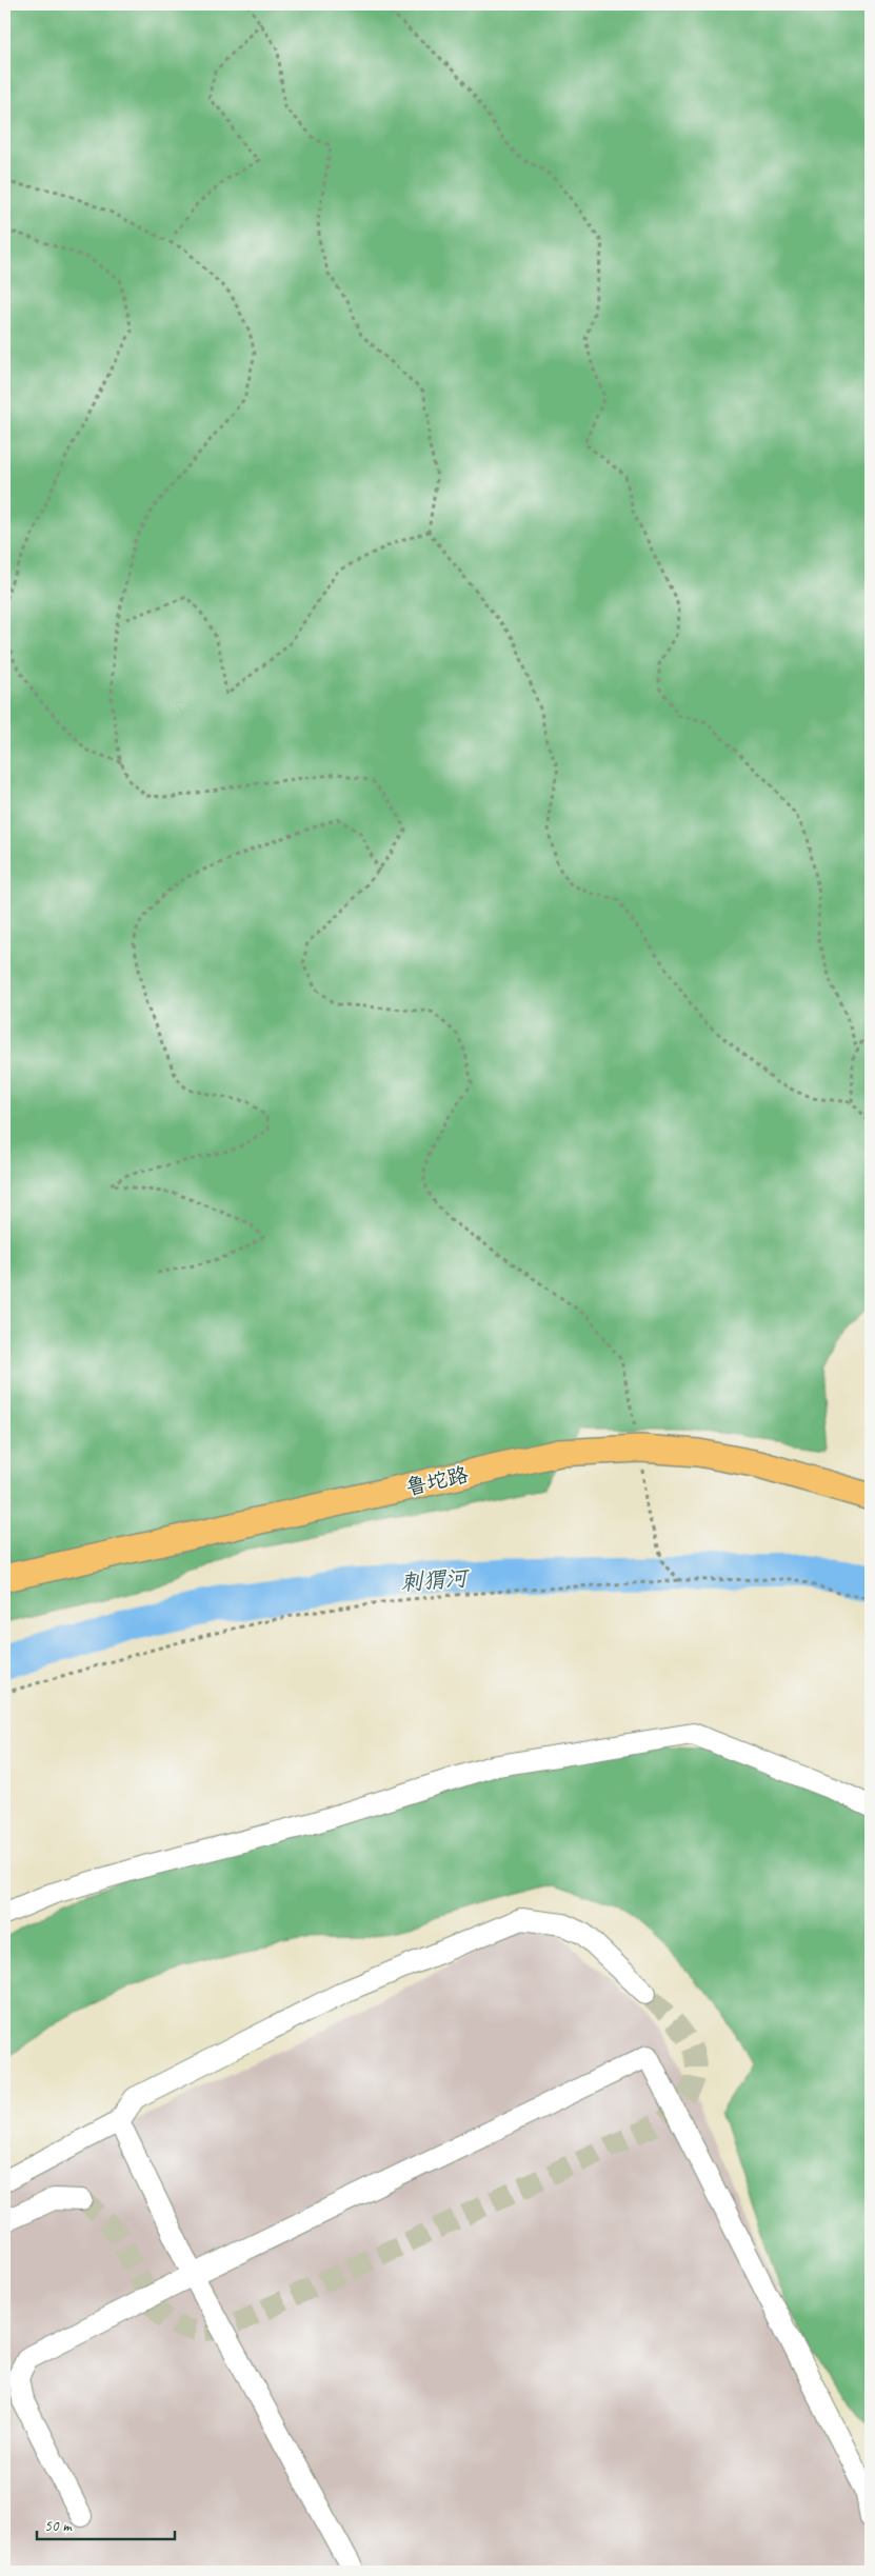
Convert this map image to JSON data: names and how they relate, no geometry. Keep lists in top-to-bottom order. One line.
{"streets":{"main road":["鲁坨路"]},"water":["刺猬河"],"scale_bar":"50 m"}
